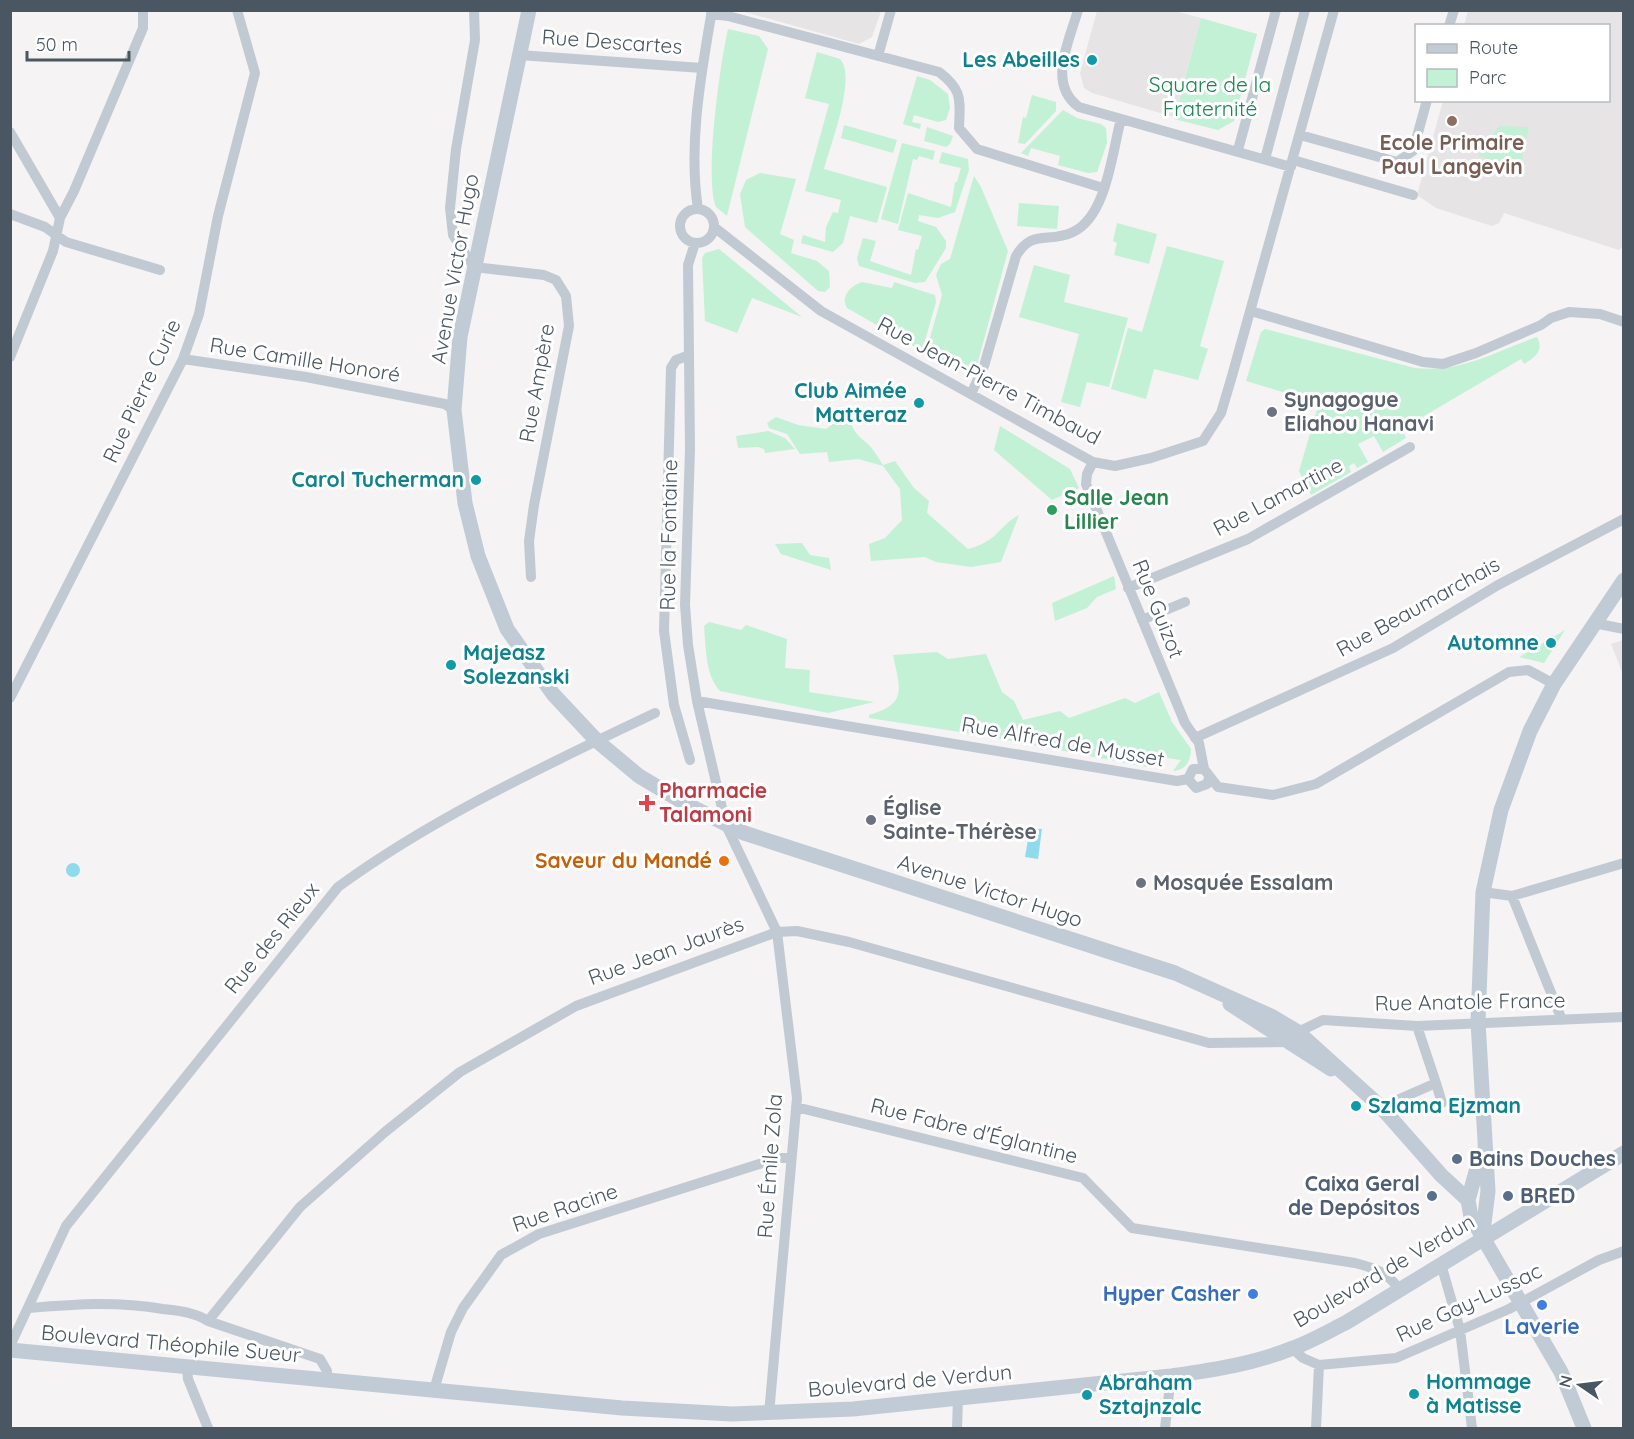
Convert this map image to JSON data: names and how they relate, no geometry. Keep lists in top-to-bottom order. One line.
{"streets":{"main road":["Avenue Victor Hugo","Boulevard de Verdun","Boulevard Théophile Sueur"],"street":["Rue Descartes","Rue Camille Honoré","Rue Jean-Pierre Timbaud","Rue Ampère","Rue Pierre Curie","Rue Lamartine","Rue la Fontaine","Rue Beaumarchais","Rue Guizot","Rue Alfred de Musset","Rue des Rieux","Rue Jean Jaurès","Rue Anatole France","Rue Fabre d'Églantine","Rue Émile Zola","Rue Racine","Rue Gay-Lussac"]},"crossings":[["Rue Descartes","Avenue Victor Hugo"],["Avenue Victor Hugo","Rue Camille Honoré"],["Avenue Victor Hugo","Rue Ampère"],["Avenue Victor Hugo","Rue la Fontaine"],["Avenue Victor Hugo","Rue des Rieux"],["Avenue Victor Hugo","Rue Jean Jaurès"],["Avenue Victor Hugo","Rue Anatole France"],["Avenue Victor Hugo","Rue Émile Zola"],["Rue Camille Honoré","Rue Pierre Curie"],["Rue Jean-Pierre Timbaud","Rue la Fontaine"],["Rue Jean-Pierre Timbaud","Rue Guizot"],["Rue Lamartine","Rue Guizot"],["Rue la Fontaine","Rue Alfred de Musset"],["Rue la Fontaine","Rue Émile Zola"],["Rue Beaumarchais","Rue Guizot"],["Rue Guizot","Rue Alfred de Musset"],["Rue des Rieux","Boulevard Théophile Sueur"],["Rue Jean Jaurès","Rue Anatole France"],["Rue Jean Jaurès","Rue Émile Zola"],["Rue Fabre d'Églantine","Rue Émile Zola"],["Rue Fabre d'Églantine","Boulevard de Verdun"],["Rue Émile Zola","Rue Racine"],["Rue Émile Zola","Boulevard de Verdun"],["Rue Racine","Boulevard de Verdun"],["Rue Racine","Boulevard Théophile Sueur"],["Boulevard de Verdun","Boulevard Théophile Sueur"]],"parks":["Square de la Fraternité"],"places":{"other":["Les Abeilles","Ecole Primaire Paul Langevin","Club Aimée Matteraz","Synagogue Eliahou Hanavi","Carol Tucherman","Salle Jean Lillier","Automne","Majeasz Solezanski","Église Sainte-Thérèse","Saveur du Mandé","Mosquée Essalam","Szlama Ejzman","Bains Douches","Caixa Geral de Depósitos","BRED","Hyper Casher","Laverie","Hommage à Matisse","Abraham Sztajnzalc"],"health":["Pharmacie Talamoni"]},"legend":["Route","Parc"],"scale_bar":"50 m","north":"left"}
